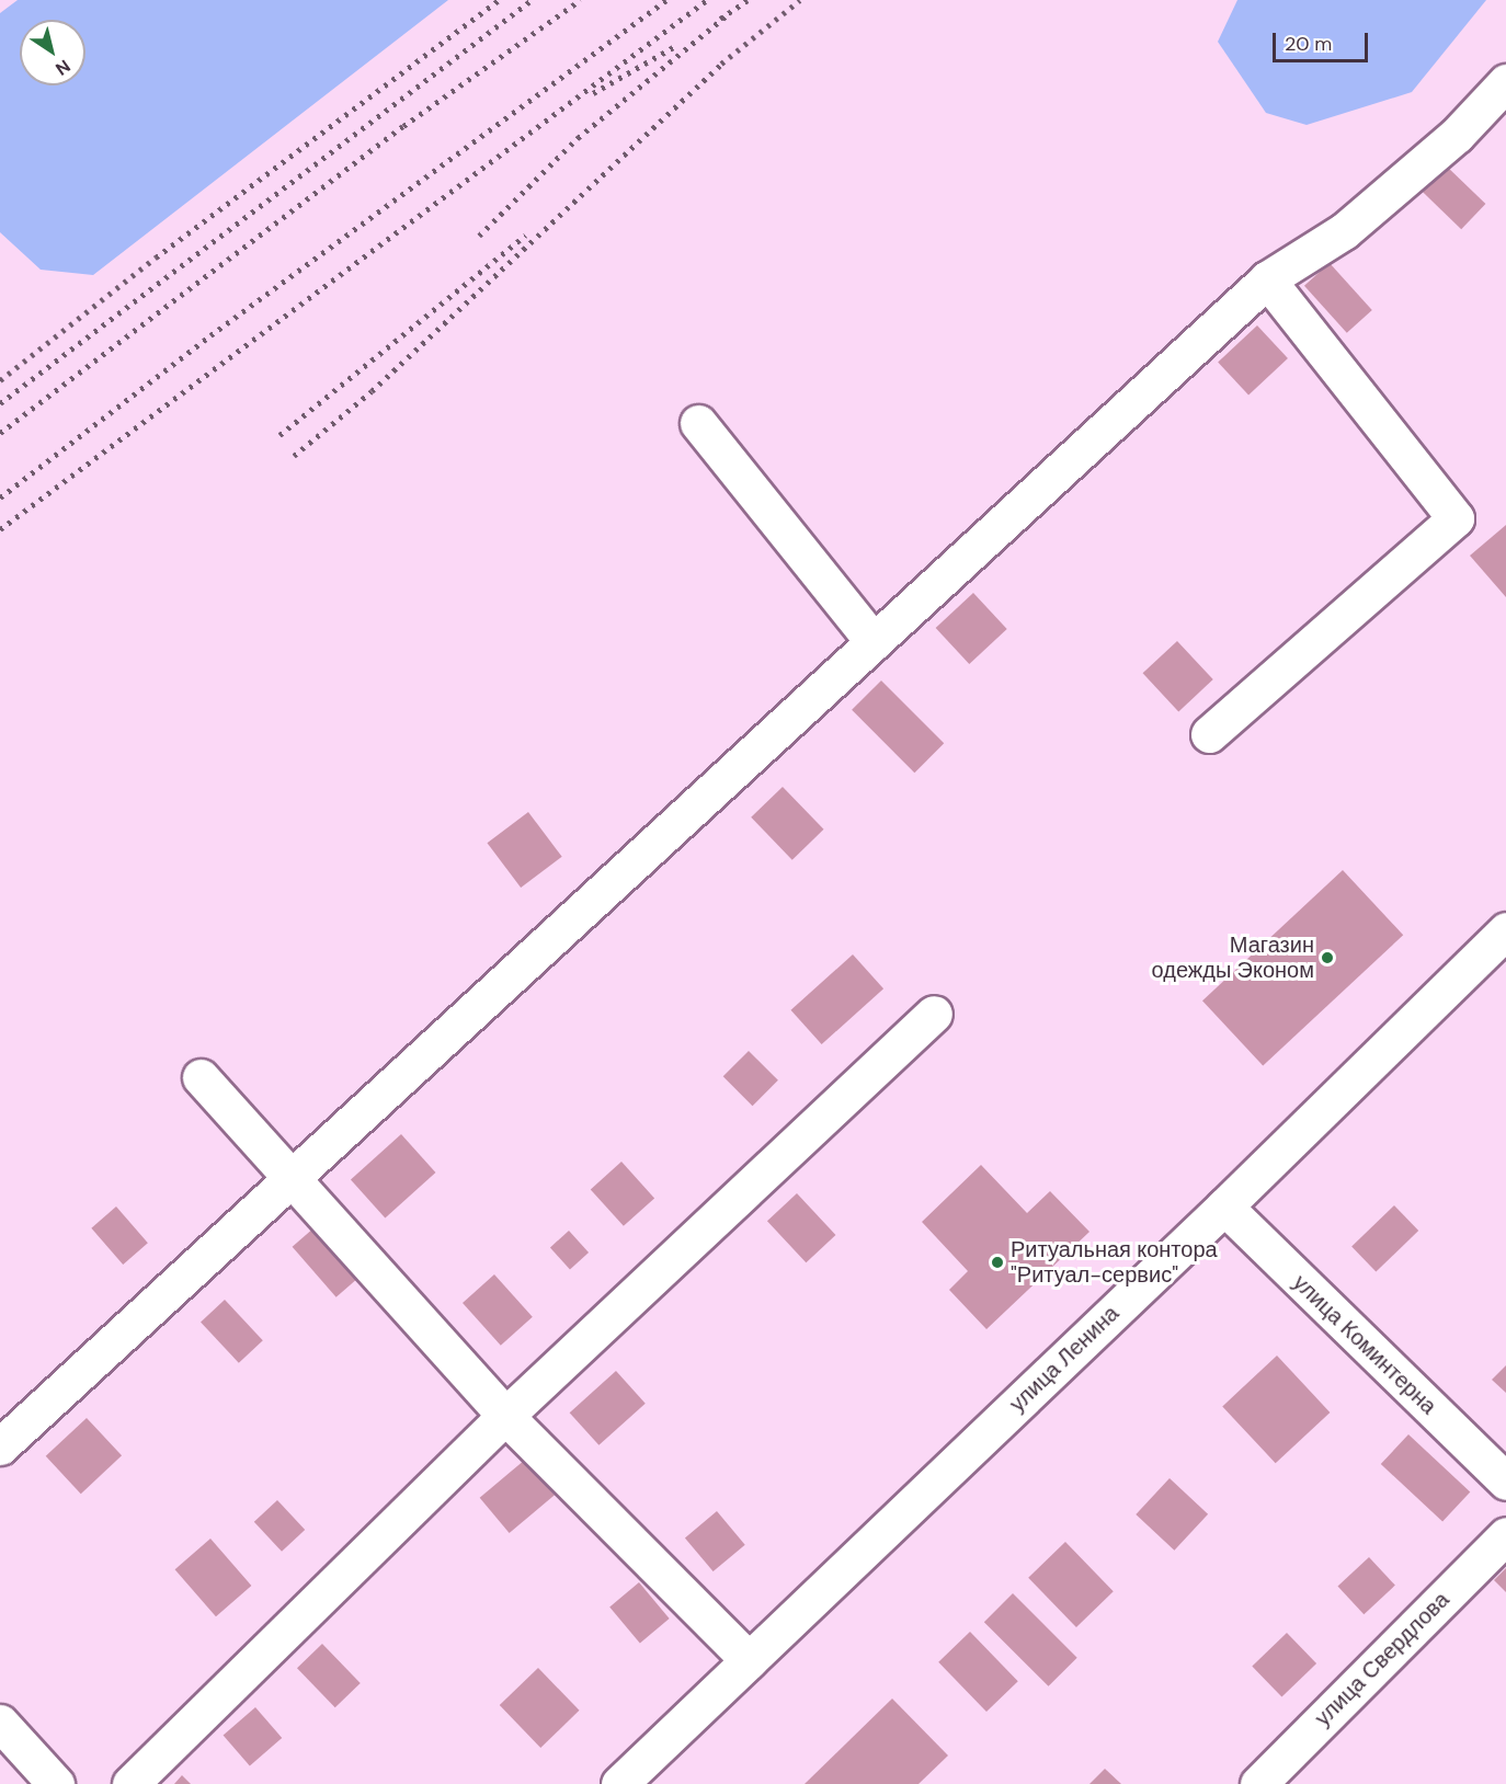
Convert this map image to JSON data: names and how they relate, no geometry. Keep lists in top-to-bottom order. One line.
{"streets":{"street":["улица Коминтерна","улица Ленина","улица Свердлова"]},"crossings":[["улица Коминтерна","улица Ленина"]],"places":["Магазин одежды Эконом","Ритуальная контора \"Ритуал-сервис\""],"scale_bar":"20 m","north":"bottom right"}
